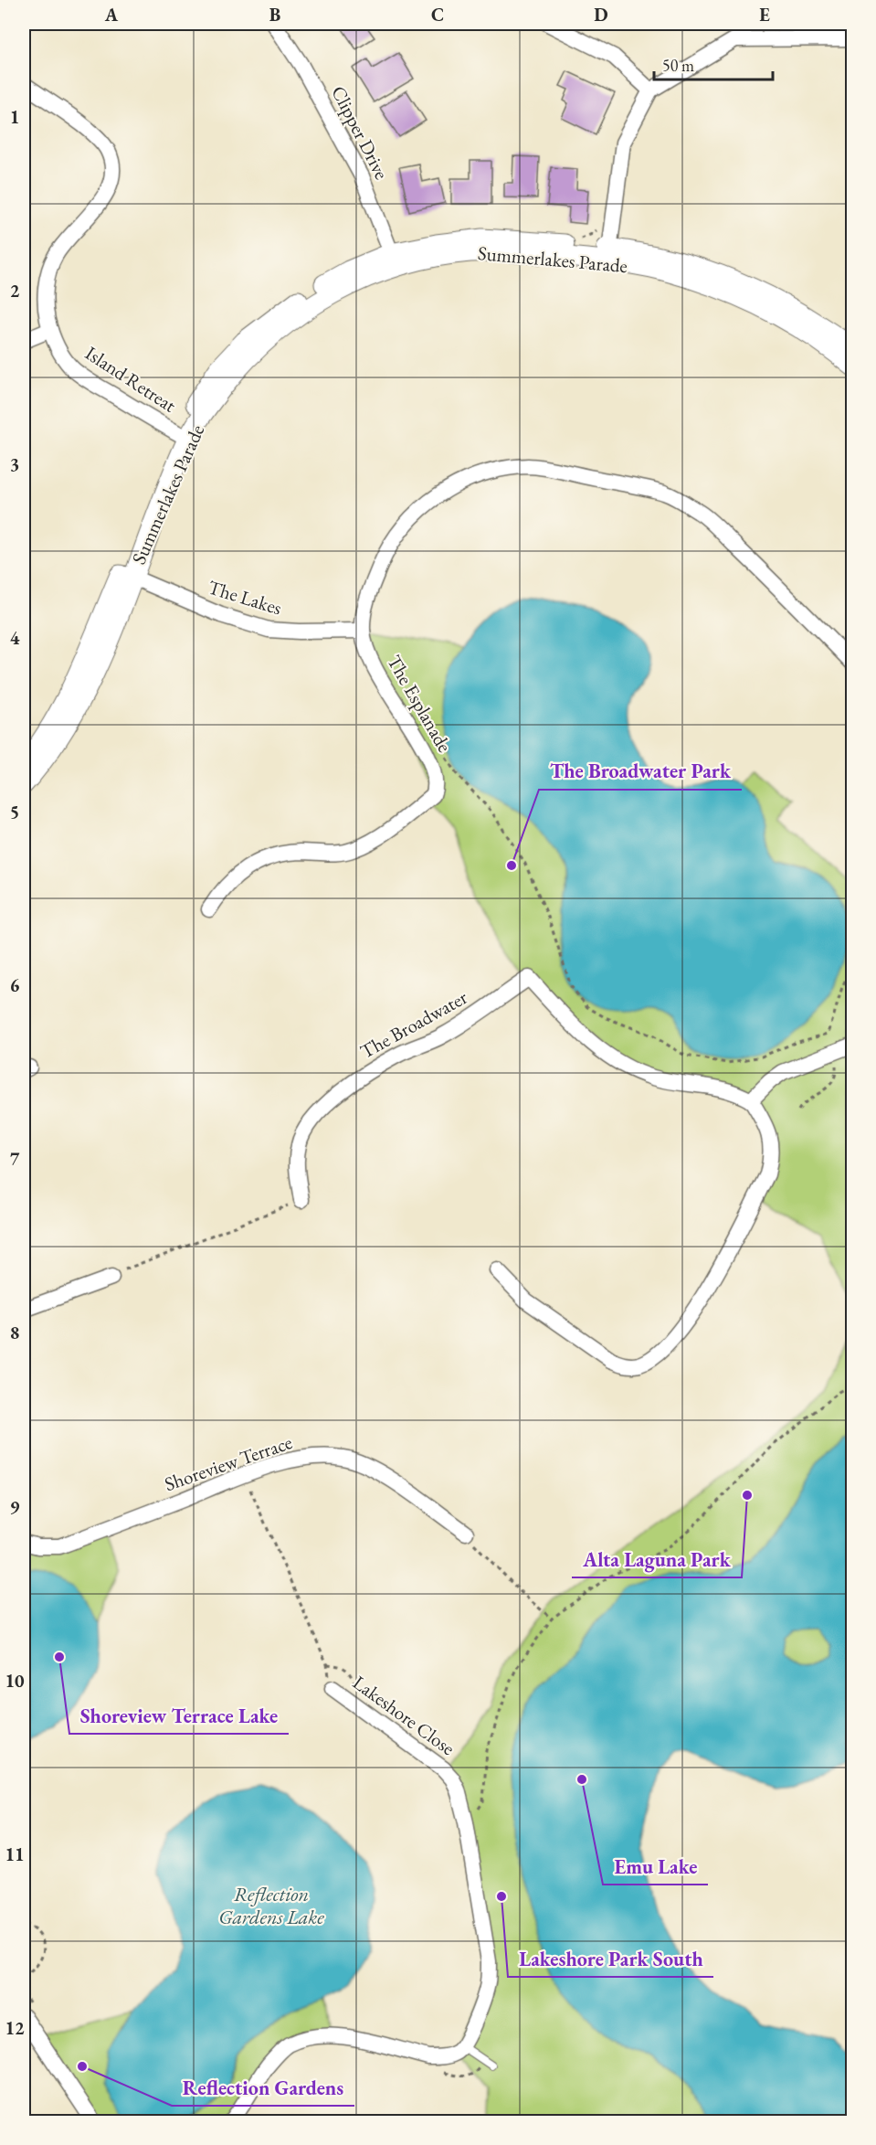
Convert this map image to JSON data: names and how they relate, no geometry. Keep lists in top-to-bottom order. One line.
{"streets":{"street":["Clipper Drive","Summerlakes Parade","Island Retreat","The Lakes","The Esplanade","The Broadwater","Shoreview Terrace","Lakeshore Close"]},"crossings":[["Clipper Drive","Summerlakes Parade"],["Summerlakes Parade","Island Retreat"],["Summerlakes Parade","The Lakes"],["The Lakes","The Esplanade"]],"water":["Reflection Gardens Lake"],"places":["The Broadwater Park","Alta Laguna Park","Shoreview Terrace Lake","Emu Lake","Lakeshore Park South","Reflection Gardens"],"scale_bar":"50 m","grid":{"columns":["A","B","C","D","E"],"rows":["1","2","3","4","5","6","7","8","9","10","11","12"]}}
